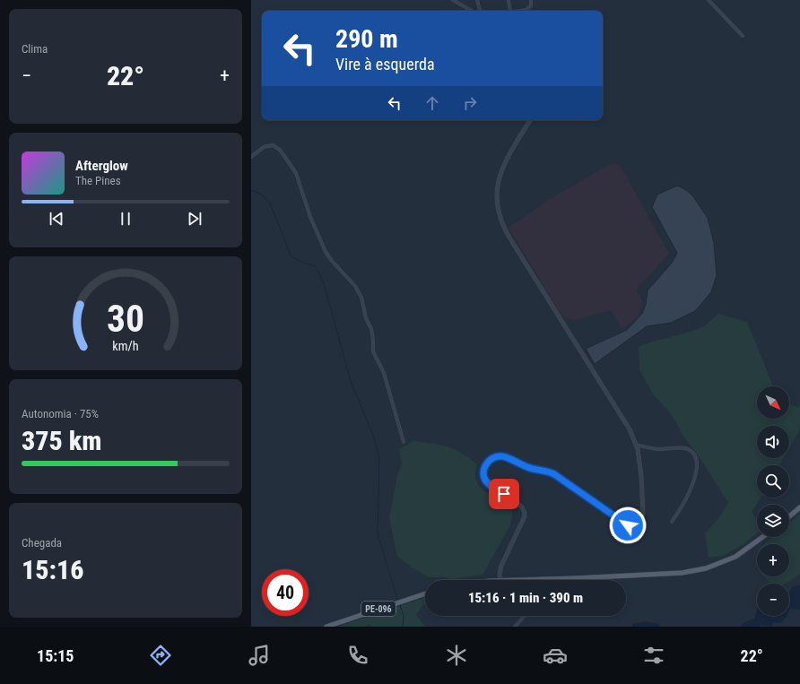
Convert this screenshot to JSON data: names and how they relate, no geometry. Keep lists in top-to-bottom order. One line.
{"streets":{"main road":["PE-096"]},"north":"bottom right","page":{"tile":["Clima",["Autonomia · 75%","375 km"],["Chegada","15:16"]],"turn":["290 m","Vire à esquerda"],"heat":["−","22°","+"],"song":["Afterglow","The Pines"],"map_buttons":["+","−"],"limit":"40","trip":"15:16 · 1 min · 390 m","tabs":["15:15","22°"],"gauge":["30","km/h"]}}
